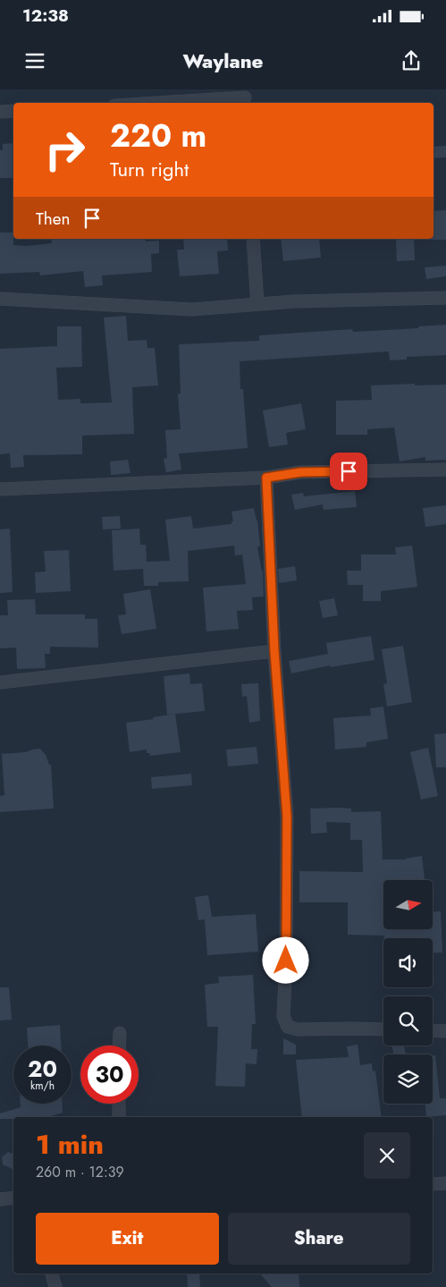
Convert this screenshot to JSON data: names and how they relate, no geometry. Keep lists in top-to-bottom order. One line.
{"north":"right","page":{"status":"12:38","header":"Waylane","turn":["220 m","Turn right"],"then":"Then","speed":"20 km/h","limit":"30","heading":["1 min","260 m · 12:39"],"buttons":["Exit","Share"]}}
